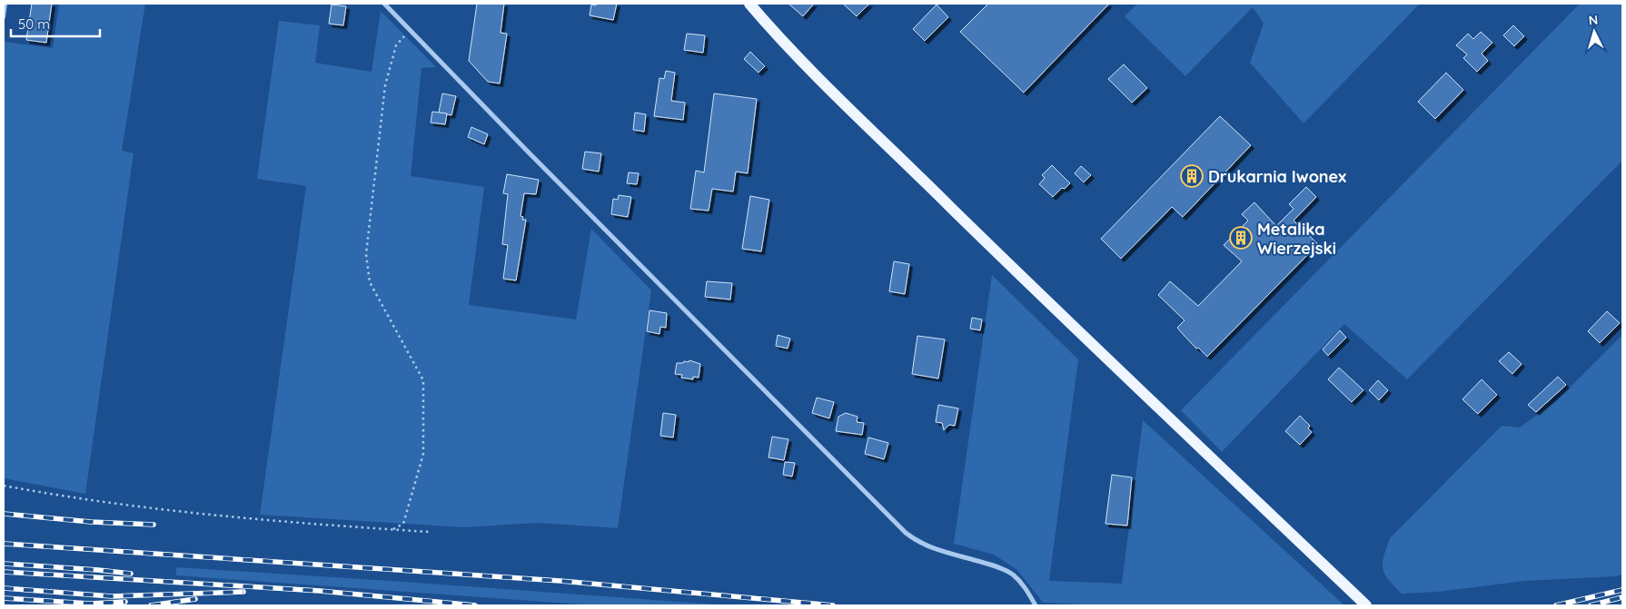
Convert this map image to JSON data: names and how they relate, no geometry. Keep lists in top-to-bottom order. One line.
{"places":{"building":["Drukarnia Iwonex","Metalika Wierzejski"]},"scale_bar":"50 m","north":"top"}
